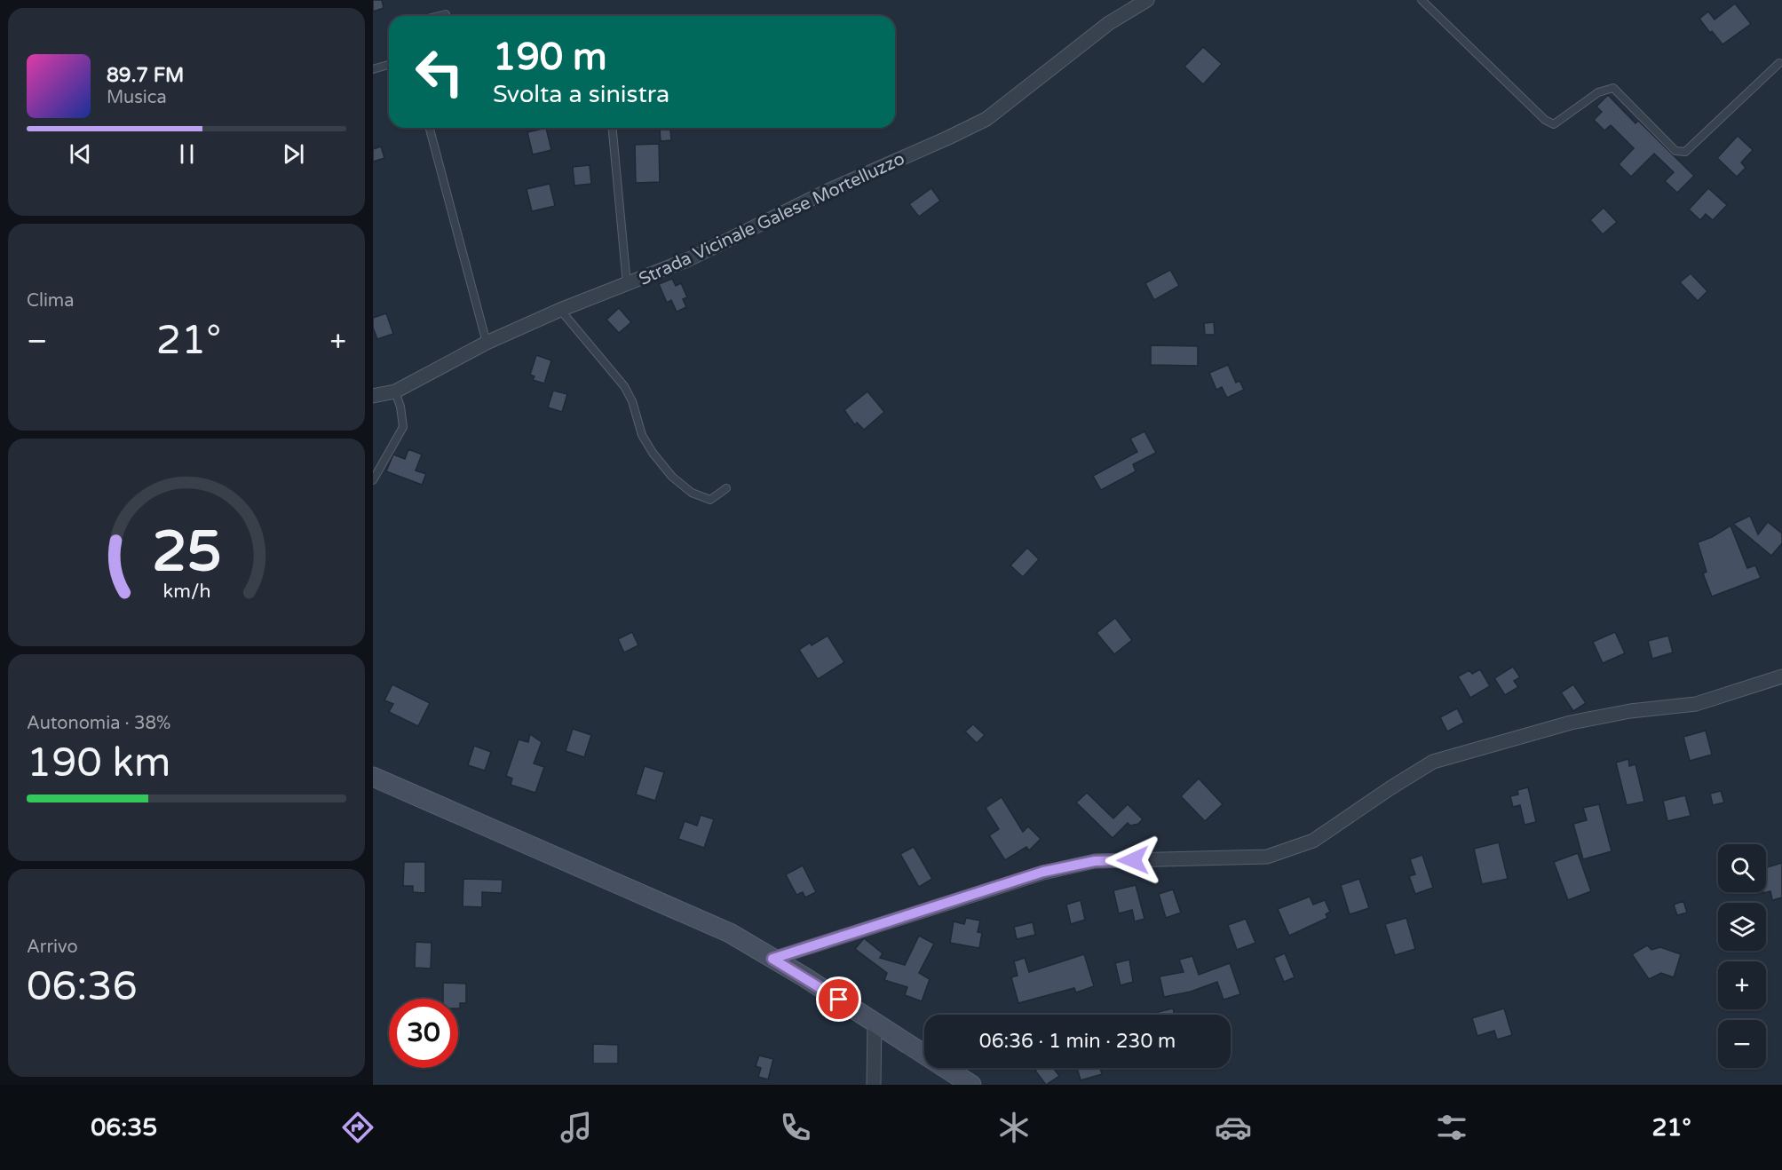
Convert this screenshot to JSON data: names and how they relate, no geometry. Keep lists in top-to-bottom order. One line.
{"streets":{"street":["Strada Vicinale Galese Mortelluzzo"]},"page":{"turn":["190 m","Svolta a sinistra"],"song":["89.7 FM","Musica"],"tile":["Clima",["Autonomia · 38%","190 km"],["Arrivo","06:36"]],"heat":["−","21°","+"],"map_buttons":["+","−"],"limit":"30","trip":"06:36 · 1 min · 230 m","tabs":["06:35","21°"],"gauge":["25","km/h"]}}
